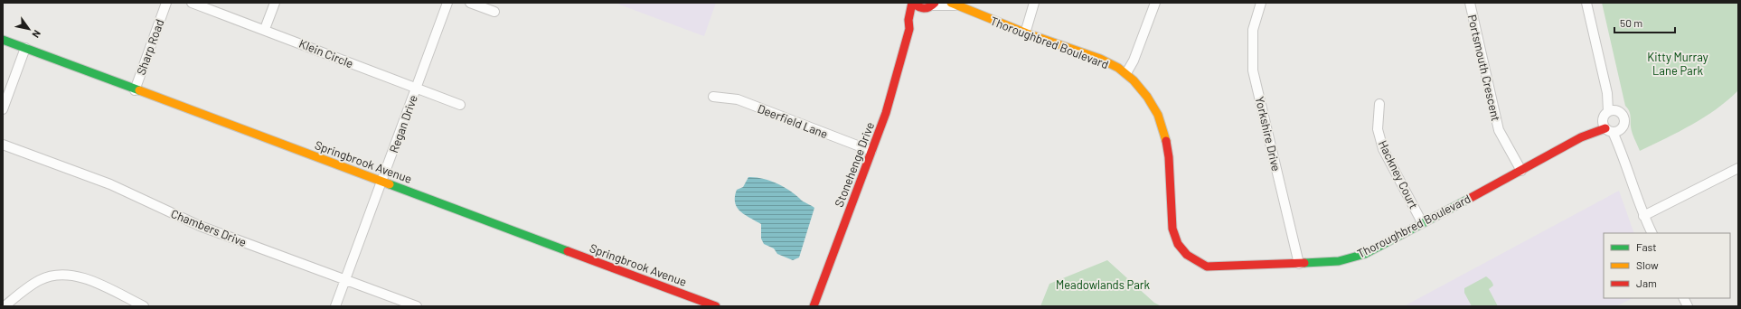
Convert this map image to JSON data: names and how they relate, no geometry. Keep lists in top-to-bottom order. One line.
{"streets":{"street":["Thoroughbred Boulevard","Sharp Road","Klein Circle","Portsmouth Crescent","Deerfield Lane","Regan Drive","Yorkshire Drive","Springbrook Avenue","Stonehenge Drive","Hackney Court","Chambers Drive"]},"crossings":[["Thoroughbred Boulevard","Portsmouth Crescent"],["Thoroughbred Boulevard","Yorkshire Drive"],["Thoroughbred Boulevard","Stonehenge Drive"],["Thoroughbred Boulevard","Hackney Court"],["Sharp Road","Springbrook Avenue"],["Klein Circle","Regan Drive"],["Deerfield Lane","Stonehenge Drive"],["Regan Drive","Springbrook Avenue"],["Regan Drive","Chambers Drive"]],"parks":["Kitty Murray Lane Park","Meadowlands Park"],"legend":["Fast","Slow","Jam"],"scale_bar":"50 m","north":"bottom right"}
